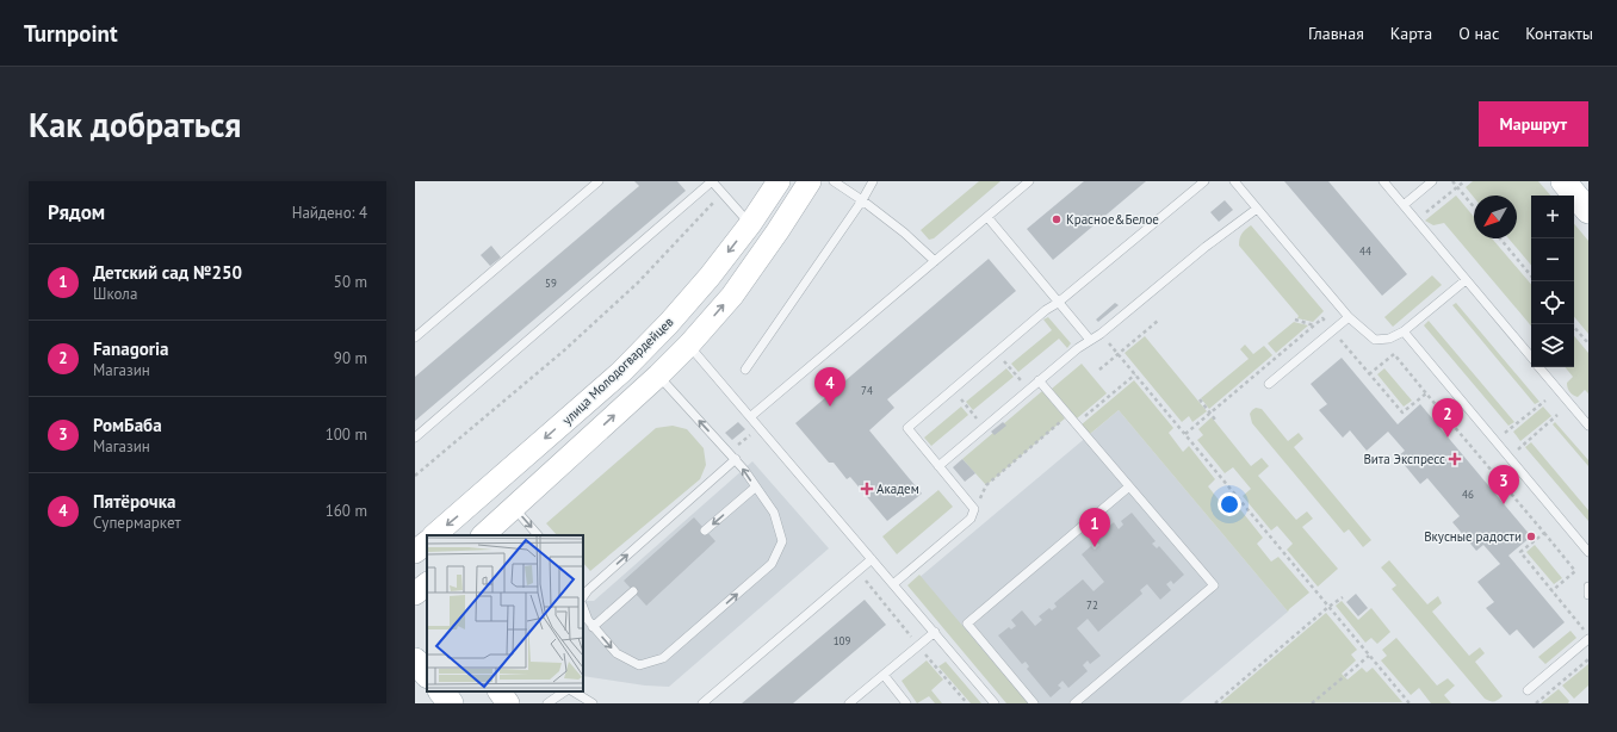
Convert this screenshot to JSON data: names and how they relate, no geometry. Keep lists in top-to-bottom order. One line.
{"streets":{"main road":["улица Молодогвардейцев"]},"places":{"other":["Красное&Белое","Вкусные радости"],"health":["Вита Экспресс","Академ"]},"house_numbers":["44","59","74","46","72","109"],"north":"bottom left","page":{"header":"Turnpoint","nav":["Главная","Карта","О нас","Контакты"],"buttons":"Маршрут","title":"Как добраться","heading":["Рядом","Найдено: 4"],"map_buttons":["+","−"],"list":[{"mark":"1","name":"Детский сад №250","note":"Школа","value":"50 m"},{"mark":"2","name":"Fanagoria","note":"Магазин","value":"90 m"},{"mark":"3","name":"РомБаба","note":"Магазин","value":"100 m"},{"mark":"4","name":"Пятёрочка","note":"Супермаркет","value":"160 m"}],"pins":["4","2","3","1"]}}
